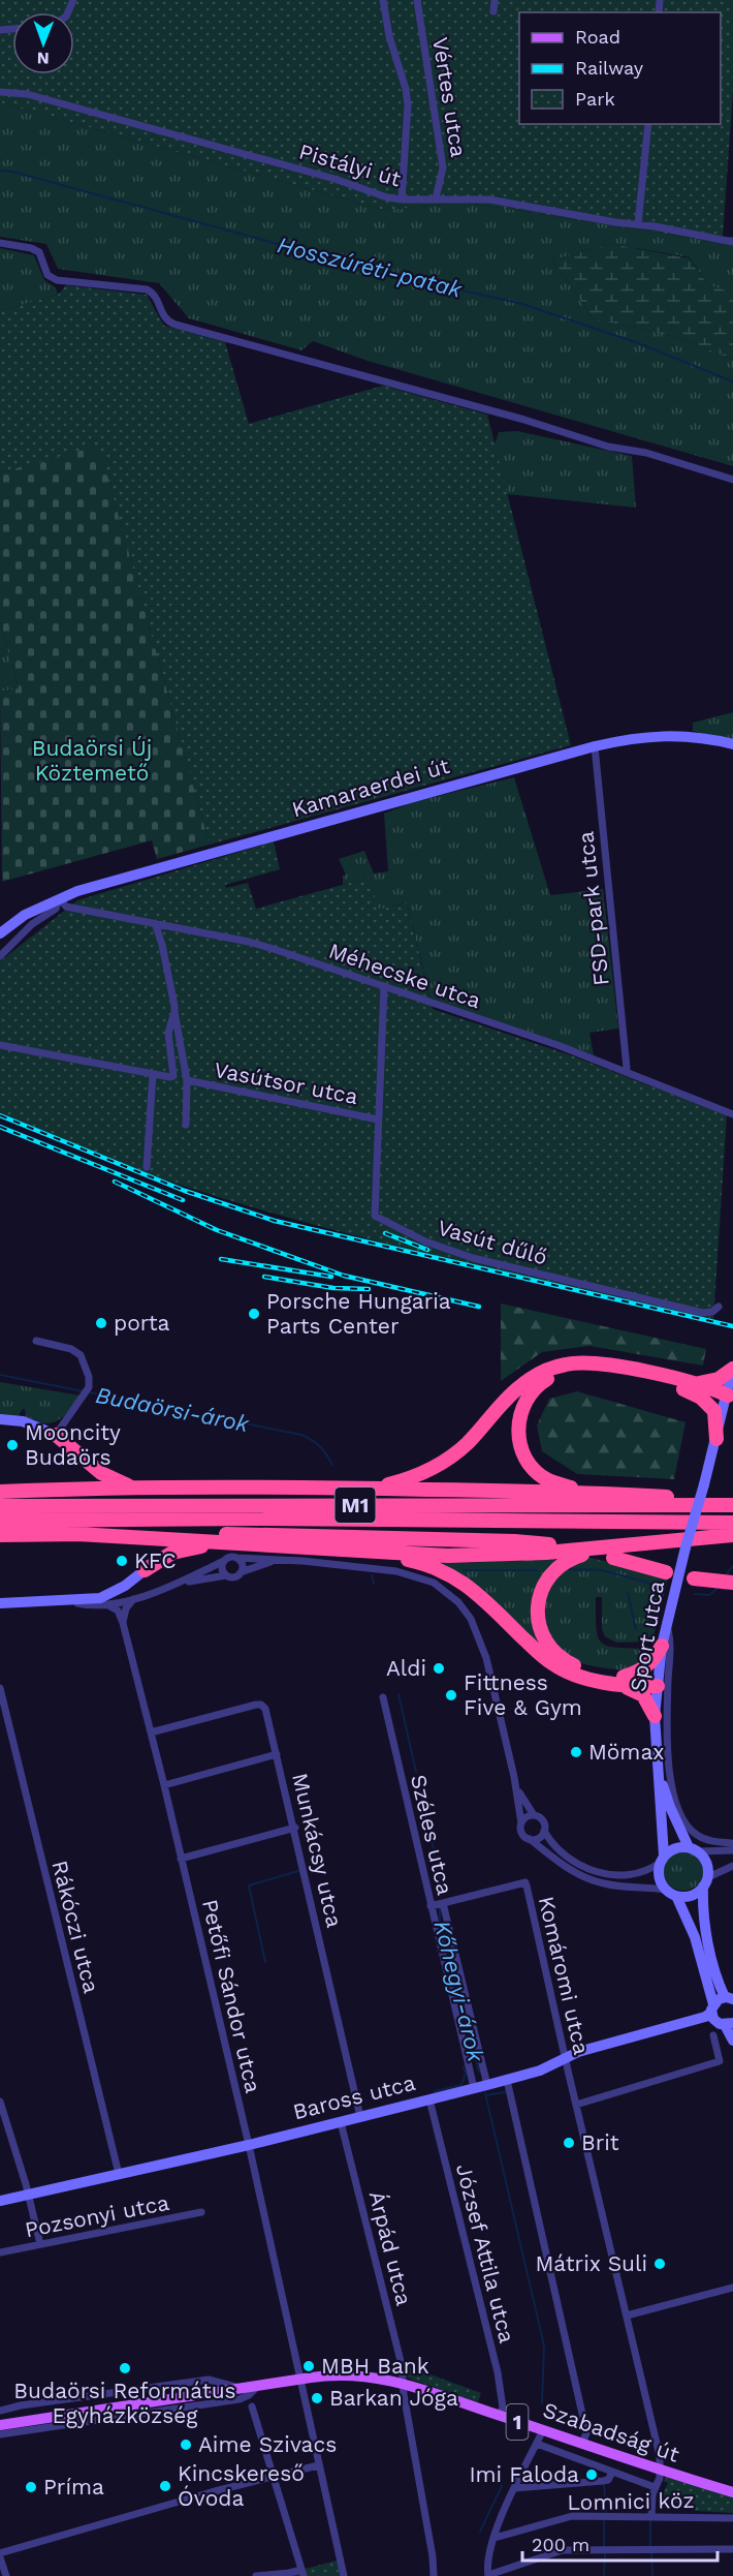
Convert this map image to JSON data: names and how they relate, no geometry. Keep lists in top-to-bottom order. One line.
{"streets":{"highway":["M1"],"main road":["1","Szabadság út"],"street":["Vértes utca","Pistályi út","Kamaraerdei út","FSD-park utca","Méhecske utca","Vasútsor utca","Vasút dűlő","Sport utca","Széles utca","Munkácsy utca","Rákóczi utca","Komáromi utca","Petőfi Sándor utca","Baross utca","Pozsonyi utca","Árpád utca","József Attila utca","Lomnici köz"]},"crossings":[["Vértes utca","Pistályi út"],["Kamaraerdei út","FSD-park utca"],["Kamaraerdei út","Méhecske utca"],["Méhecske utca","Vasút dűlő"],["Vasútsor utca","Vasút dűlő"],["Széles utca","Komáromi utca"],["Széles utca","Baross utca"],["Munkácsy utca","Petőfi Sándor utca"],["Munkácsy utca","Baross utca"],["Rákóczi utca","Baross utca"],["Komáromi utca","Baross utca"],["Komáromi utca","Szabadság út"],["Petőfi Sándor utca","Baross utca"],["Petőfi Sándor utca","Szabadság út"],["Baross utca","Árpád utca"],["Baross utca","József Attila utca"],["Árpád utca","Szabadság út"],["József Attila utca","Szabadság út"]],"water":["Hosszúréti-patak","Budaörsi-árok","Kőhegyi-árok"],"parks":["Budaörsi Új Köztemető"],"places":["Porsche Hungaria Parts Center","porta","Mooncity Budaörs","KFC","Aldi","Fittness Five & Gym","Mömax","Brit","Mátrix Suli","MBH Bank","Budaörsi Református Egyházközség","Barkan Jóga","Aime Szivacs","Imi Faloda","Kincskereső Óvoda","Príma"],"legend":["Road","Railway","Park"],"scale_bar":"200 m","north":"bottom"}
